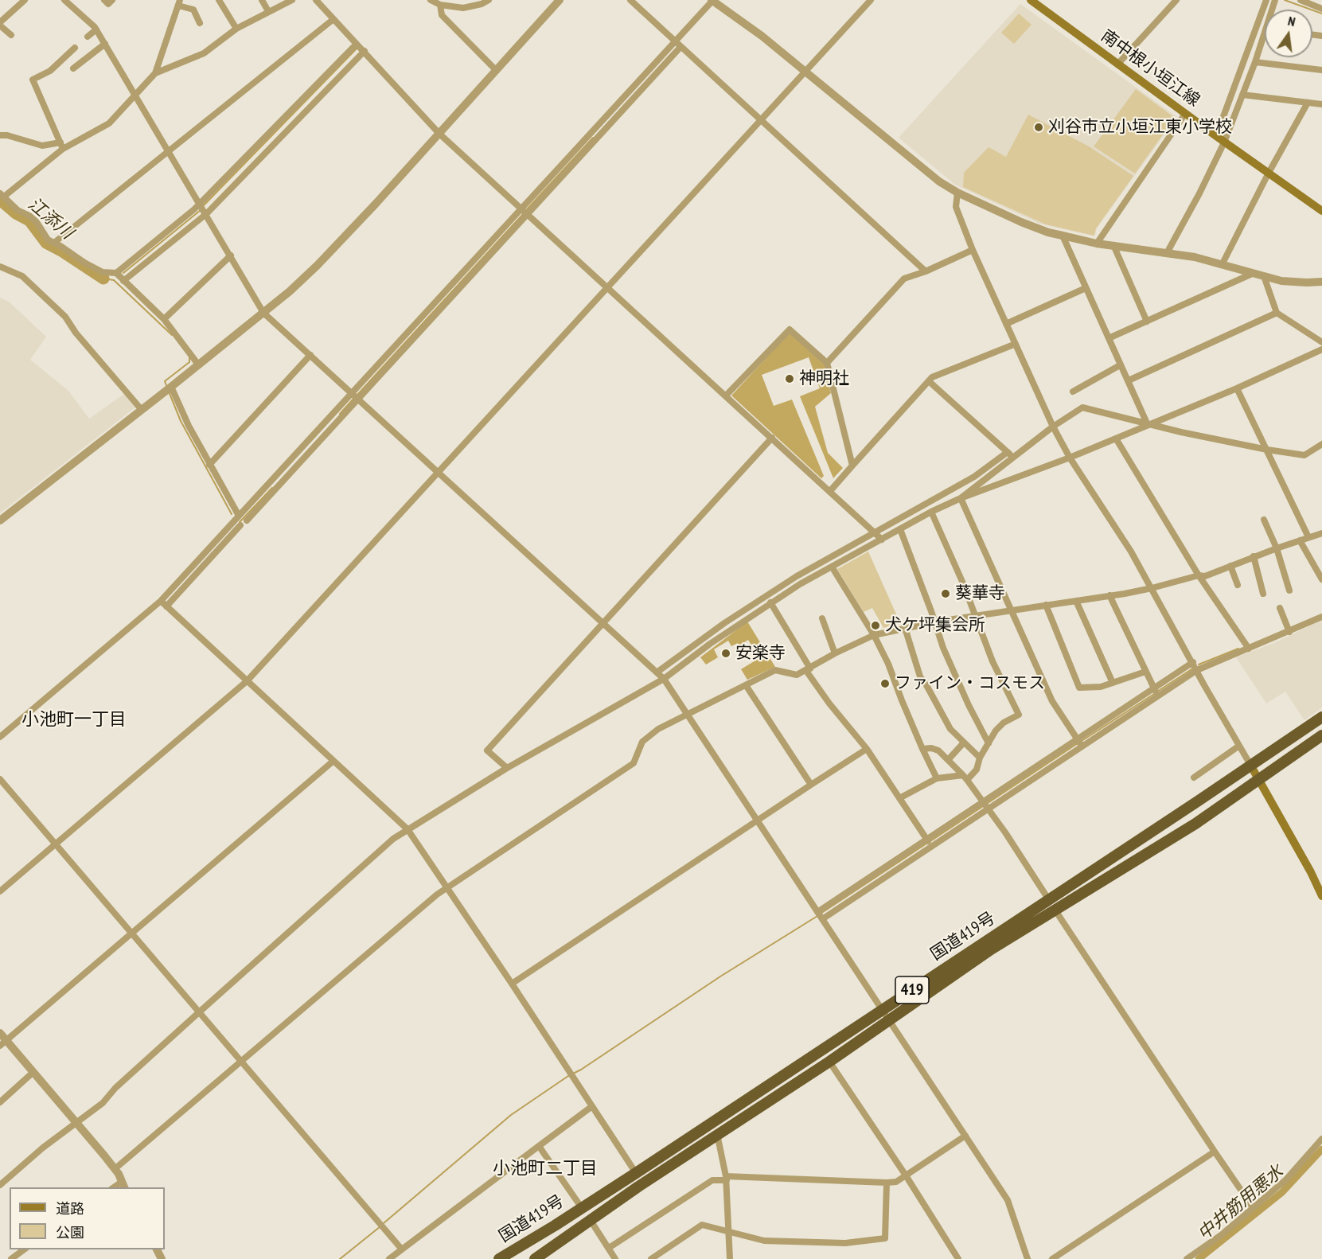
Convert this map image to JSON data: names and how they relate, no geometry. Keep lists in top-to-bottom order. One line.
{"streets":{"highway":["国道419号","419"],"main road":["南中根小垣江線"]},"districts":["小池町一丁目","小池町二丁目"],"water":["江添川","中井筋用悪水"],"places":["刈谷市立小垣江東小学校","神明社","葵華寺","犬ケ坪集会所","安楽寺","ファイン・コスモス"],"legend":["道路","公園"],"north":"top"}
